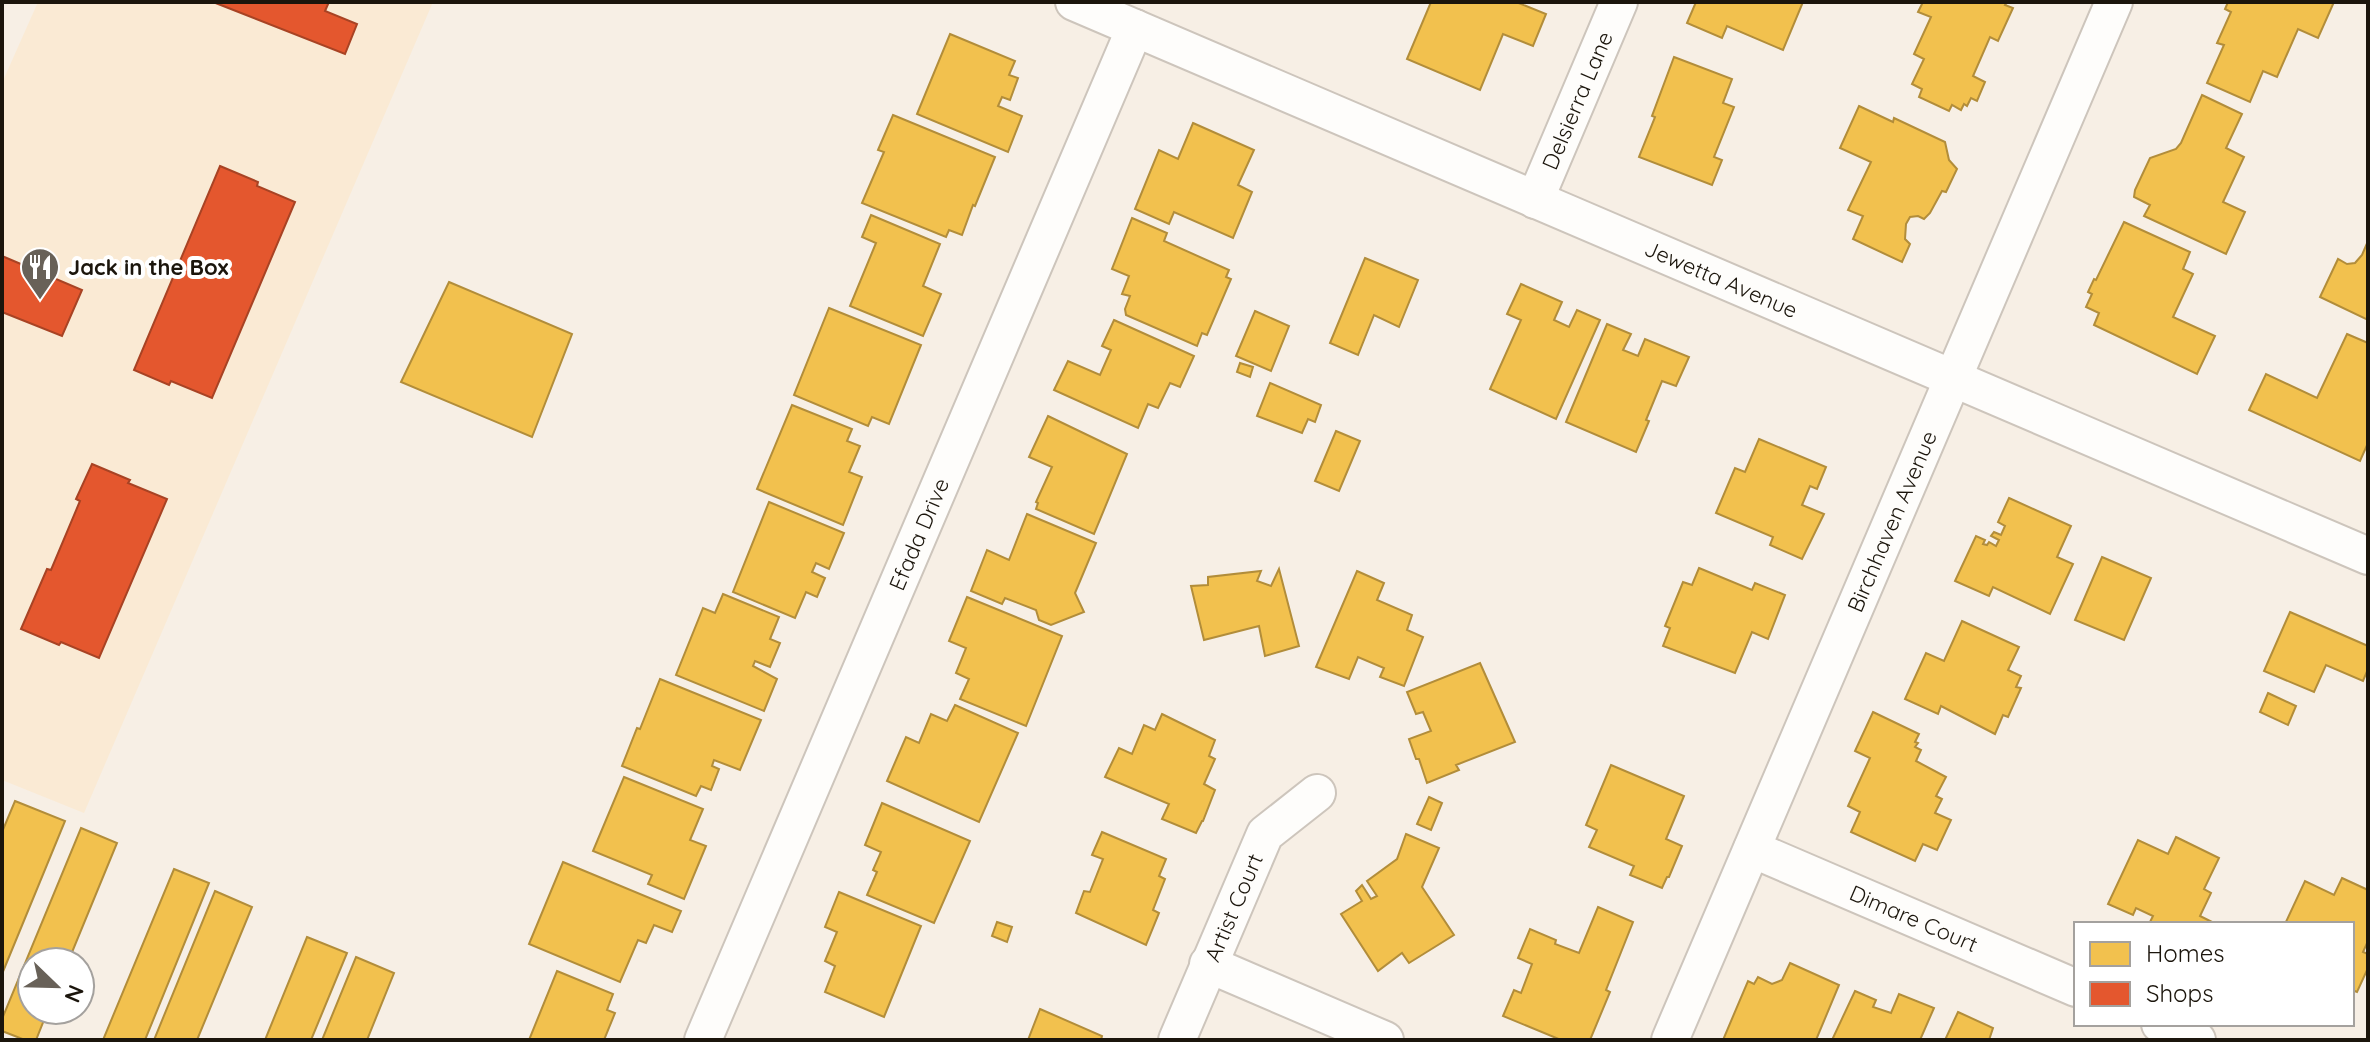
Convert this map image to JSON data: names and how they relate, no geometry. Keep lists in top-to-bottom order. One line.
{"streets":{"street":["Delsierra Lane","Jewetta Avenue","Birchhaven Avenue","Efada Drive","Artist Court","Dimare Court"]},"crossings":[["Delsierra Lane","Jewetta Avenue"],["Jewetta Avenue","Birchhaven Avenue"],["Jewetta Avenue","Efada Drive"],["Birchhaven Avenue","Dimare Court"]],"places":{"restaurant":["Jack in the Box"]},"legend":["Homes","Shops"],"north":"bottom right"}
